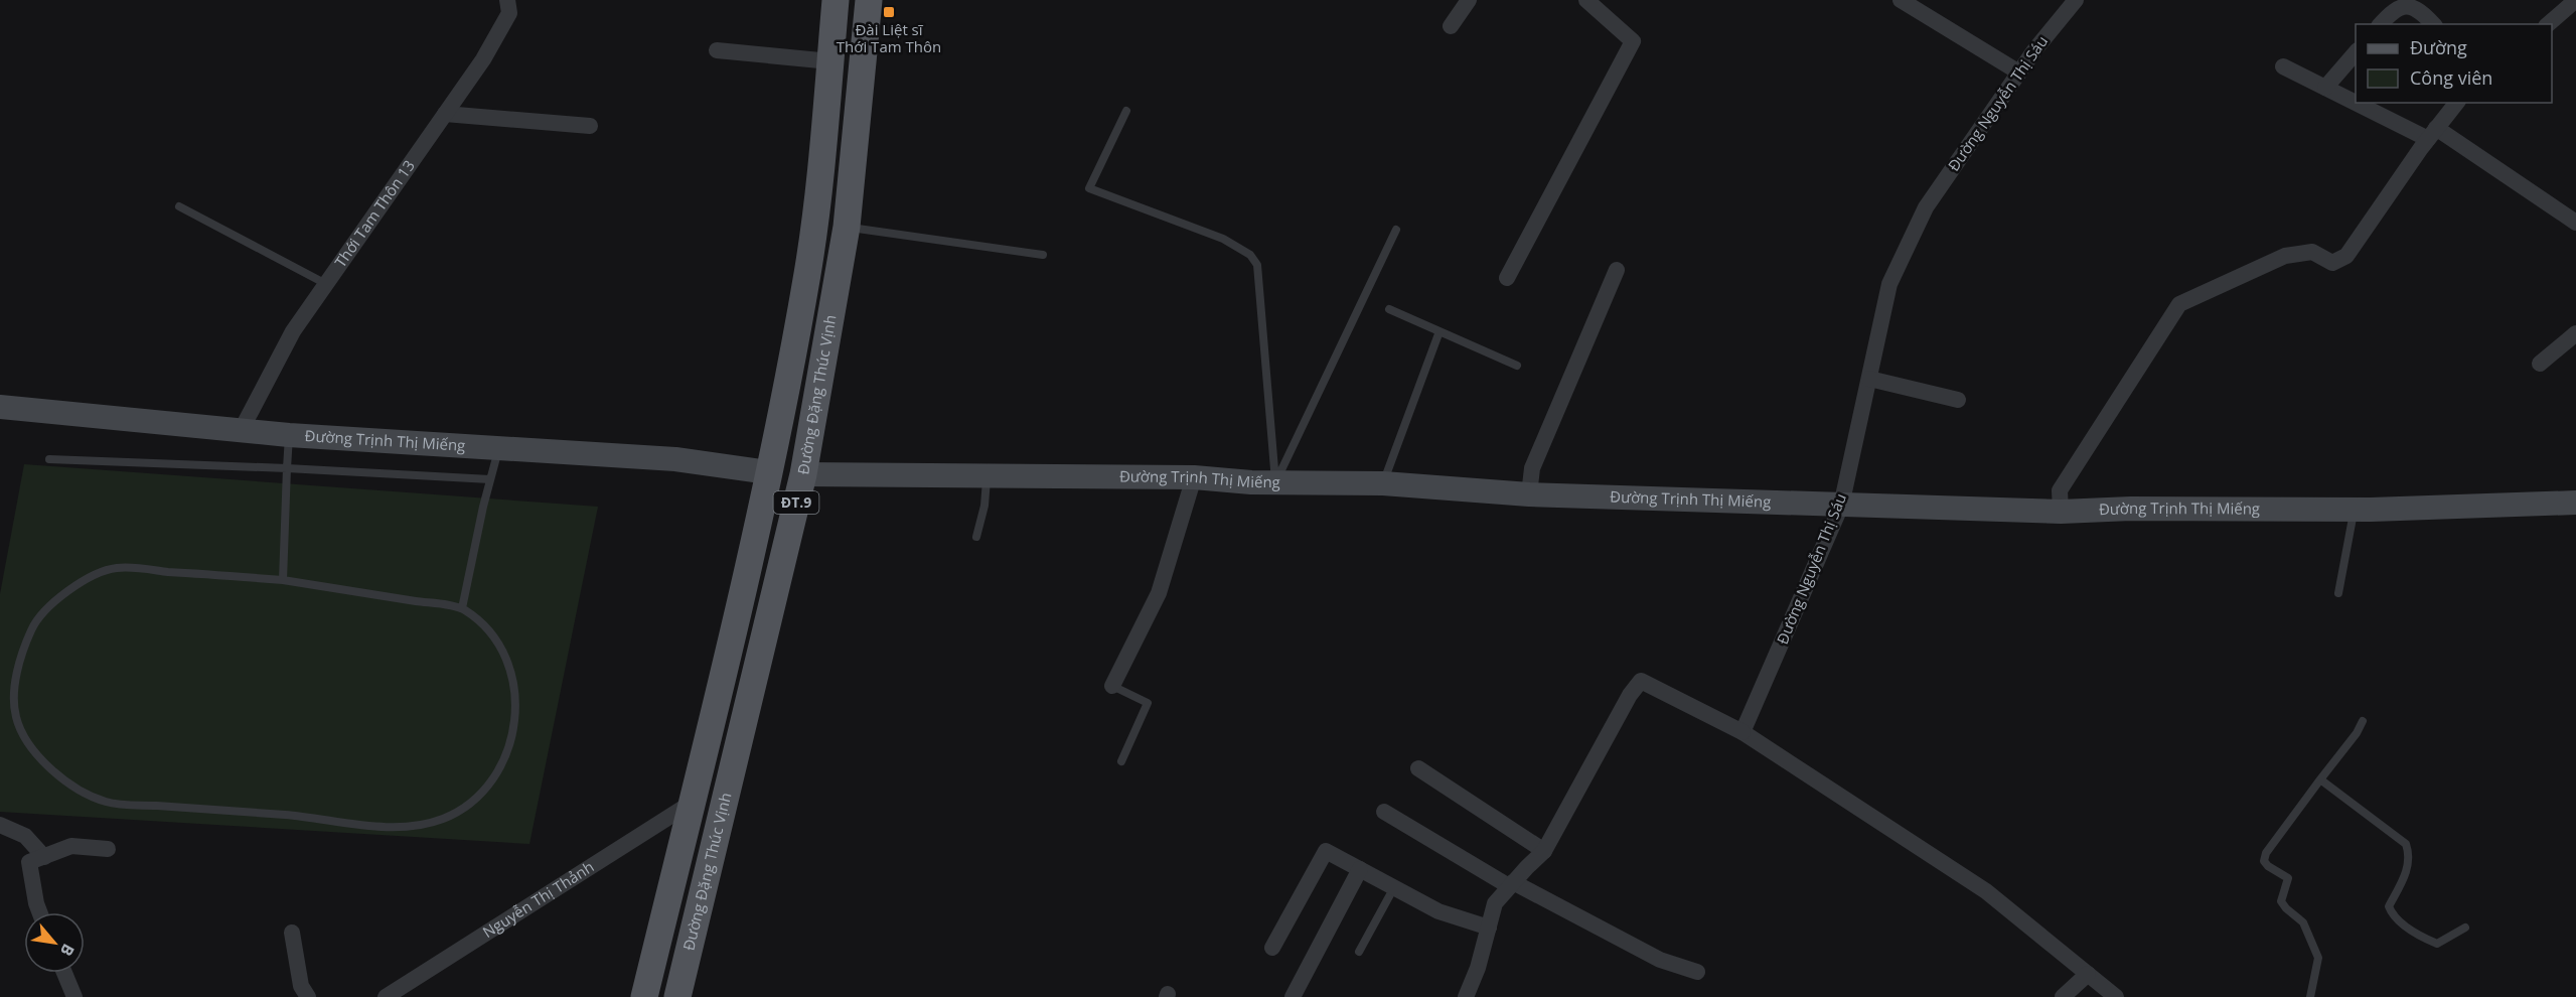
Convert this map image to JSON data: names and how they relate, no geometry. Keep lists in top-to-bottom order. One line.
{"streets":{"main road":["Đường Đặng Thúc Vịnh","Đường Trịnh Thị Miếng","ĐT.9"],"street":["Đường Nguyễn Thị Sáu","Thới Tam Thôn 13","Nguyễn Thị Thảnh"]},"crossings":[["Đường Nguyễn Thị Sáu","Đường Trịnh Thị Miếng"],["Thới Tam Thôn 13","Đường Trịnh Thị Miếng"],["Đường Đặng Thúc Vịnh","Đường Trịnh Thị Miếng"],["Đường Đặng Thúc Vịnh","Nguyễn Thị Thảnh"]],"places":{"transit":["Đài Liệt sĩ Thới Tam Thôn"]},"legend":["Đường","Công viên"],"north":"bottom right"}
